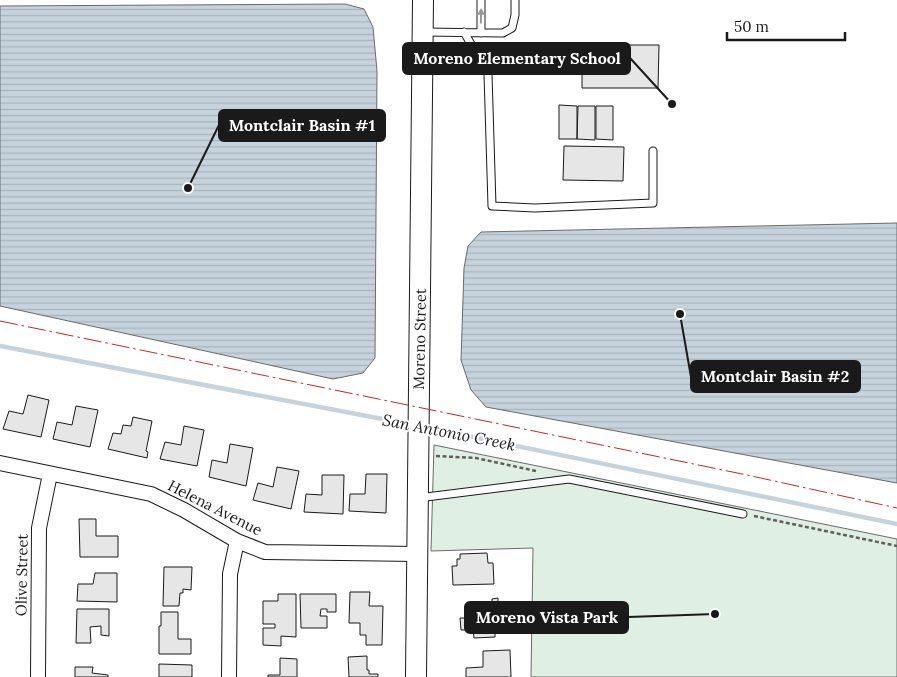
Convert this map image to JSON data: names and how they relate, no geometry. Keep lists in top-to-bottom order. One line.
{"streets":{"street":["Moreno Street","Helena Avenue","Olive Street"]},"crossings":[["Moreno Street","Helena Avenue"],["Helena Avenue","Olive Street"]],"water":["San Antonio Creek"],"places":["Moreno Elementary School","Montclair Basin #1","Montclair Basin #2","Moreno Vista Park"],"scale_bar":"50 m"}
